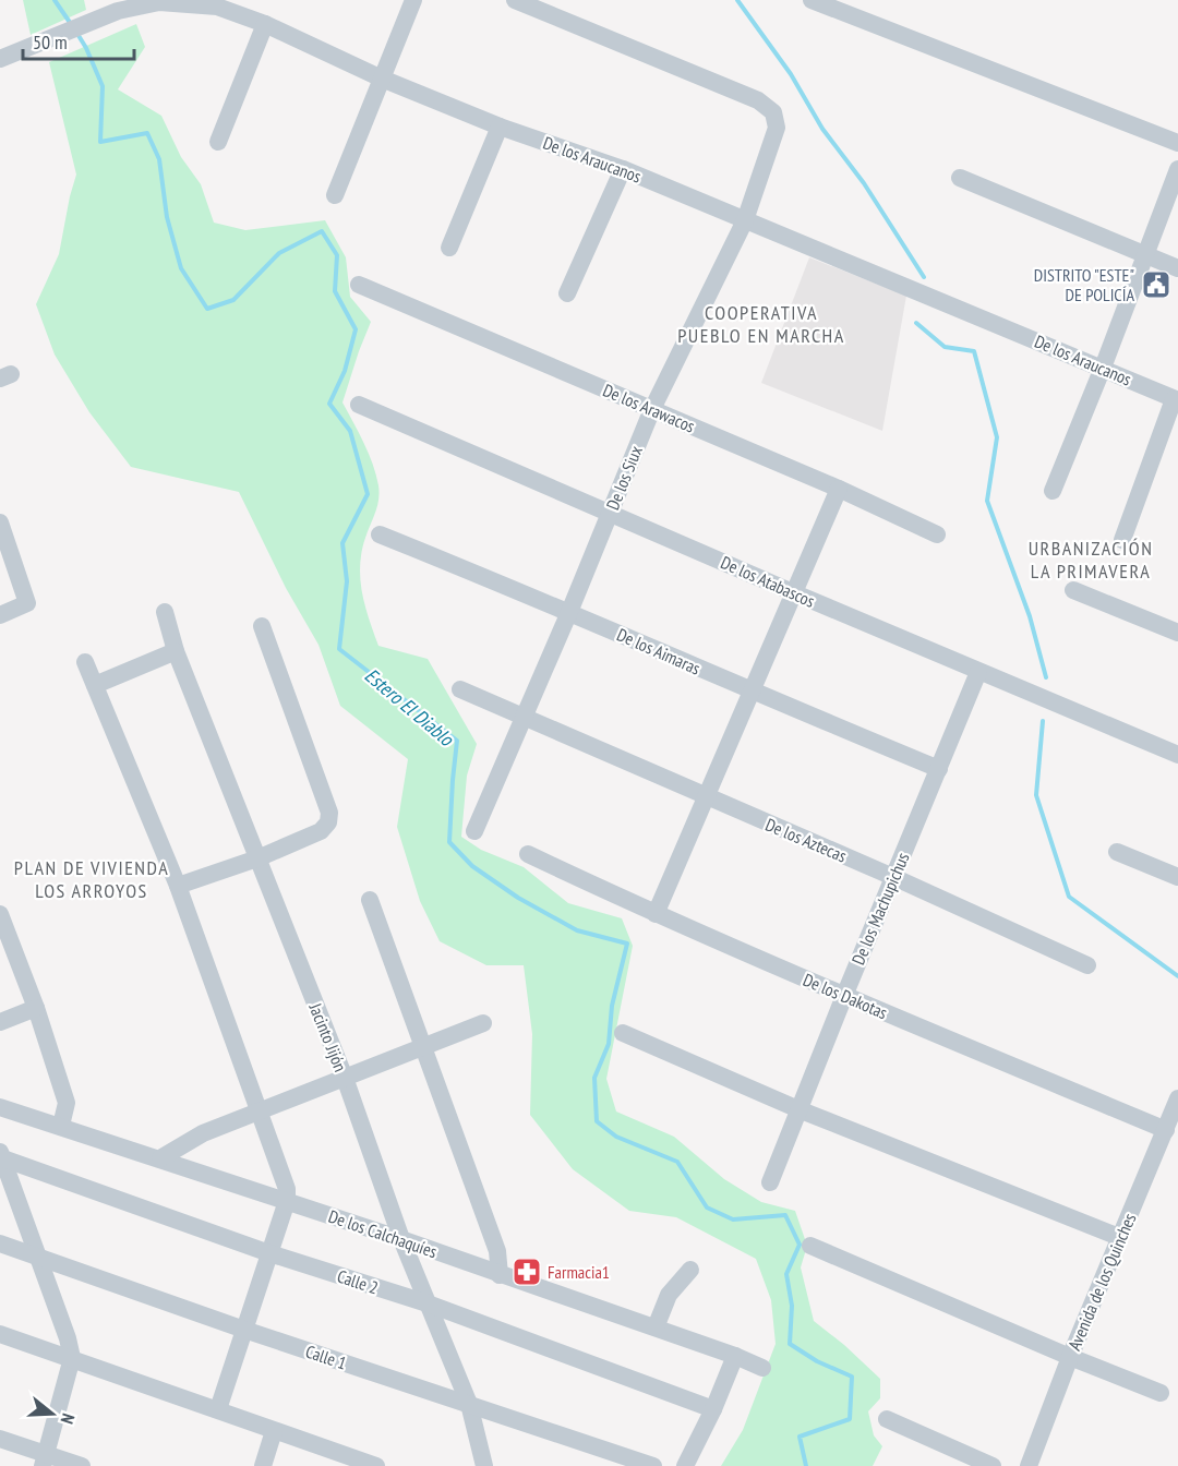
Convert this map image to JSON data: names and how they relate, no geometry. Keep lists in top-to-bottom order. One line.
{"streets":{"street":["De los Araucanos","De los Arawacos","De los Siux","De los Atabascos","De los Aimaras","De los Aztecas","De los Machupichus","De los Dakotas","Jacinto Jijón","De los Calchaquíes","Calle 2","Avenida de los Quinches","Calle 1"]},"crossings":[["De los Araucanos","De los Siux"],["De los Arawacos","De los Siux"],["De los Siux","De los Atabascos"],["De los Siux","De los Aimaras"],["De los Siux","De los Aztecas"],["De los Atabascos","De los Machupichus"],["De los Aimaras","De los Machupichus"],["De los Aztecas","De los Machupichus"],["De los Machupichus","De los Dakotas"],["De los Dakotas","Avenida de los Quinches"],["Jacinto Jijón","De los Calchaquíes"],["Jacinto Jijón","Calle 2"],["Jacinto Jijón","Calle 1"]],"districts":["COOPERATIVA PUEBLO EN MARCHA","URBANIZACIÓN LA PRIMAVERA","PLAN DE VIVIENDA LOS ARROYOS"],"water":["Estero El Diablo"],"places":{"public building":["DISTRITO \"ESTE\" DE POLICÍA"],"pharmacy":["Farmacia1"]},"scale_bar":"50 m","north":"right"}
